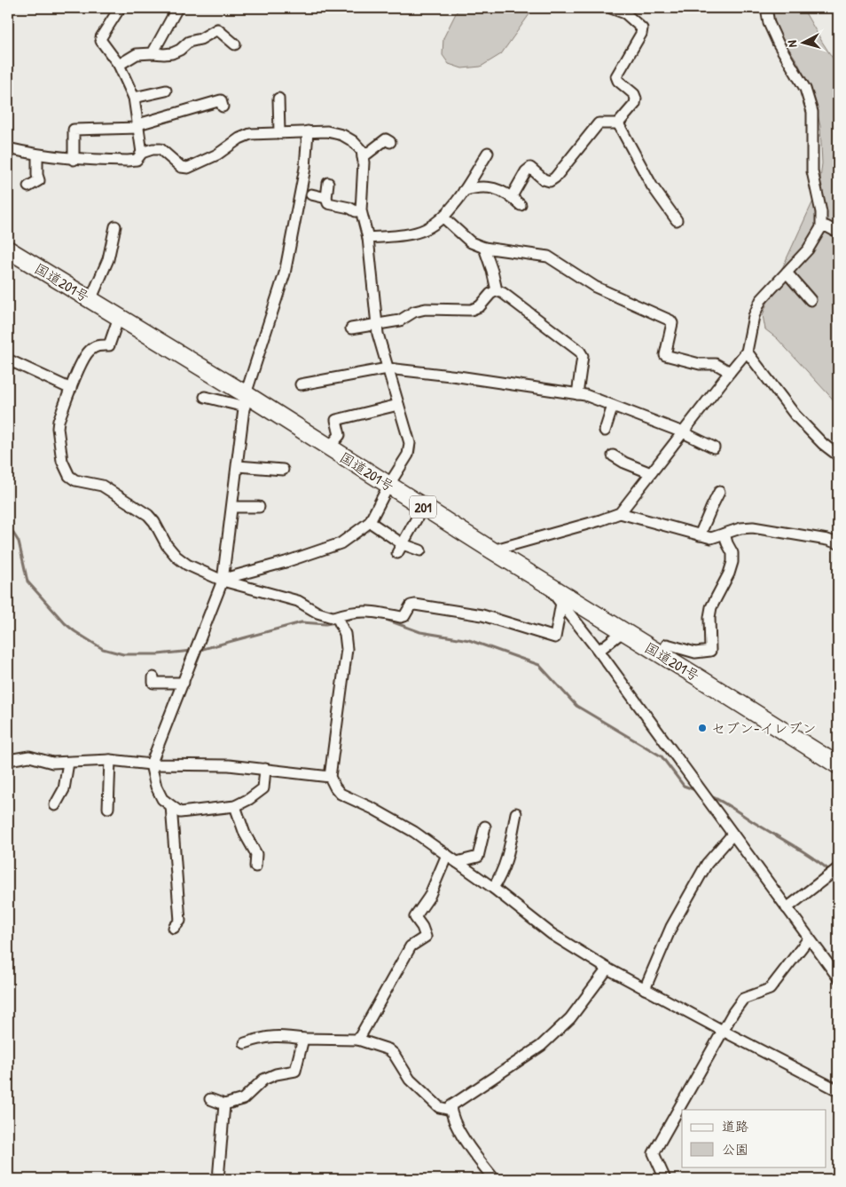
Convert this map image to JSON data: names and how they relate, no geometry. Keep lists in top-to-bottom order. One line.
{"streets":{"highway":["国道201号","201"]},"places":["セブン-イレブン"],"legend":["道路","公園"],"north":"left"}
